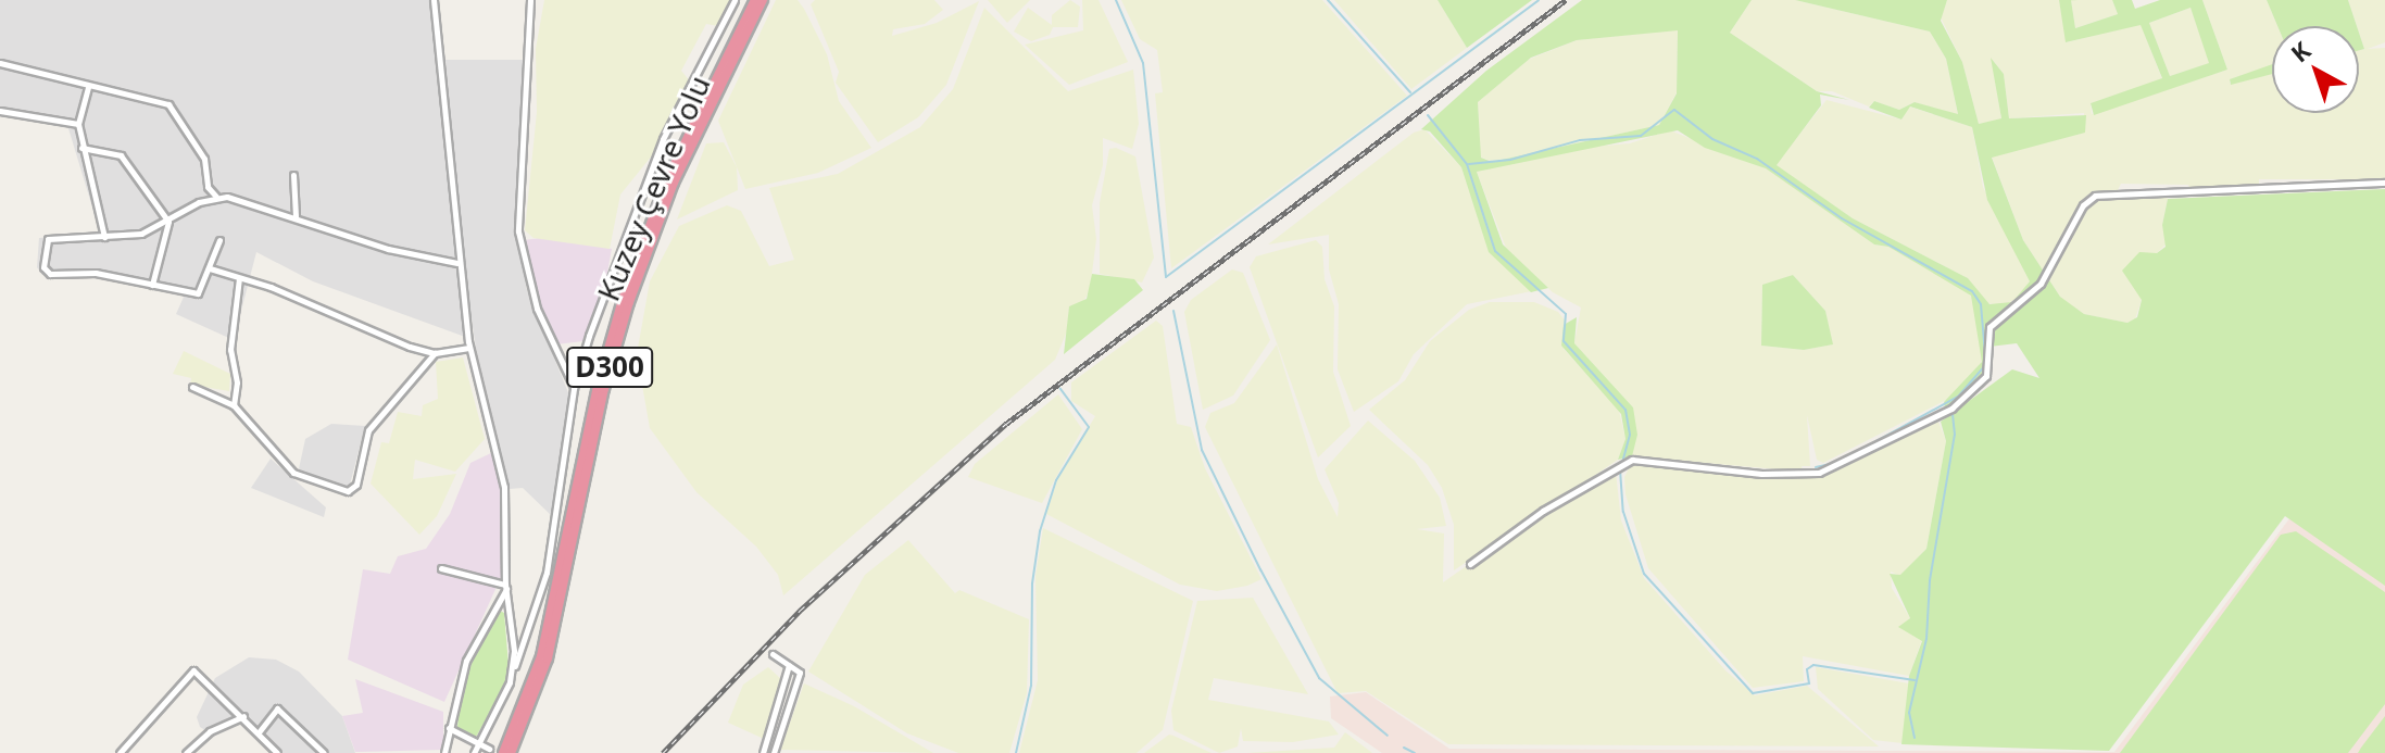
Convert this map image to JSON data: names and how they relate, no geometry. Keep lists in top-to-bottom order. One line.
{"streets":{"highway":["Kuzey Çevre Yolu","D300"]},"north":"top left"}
